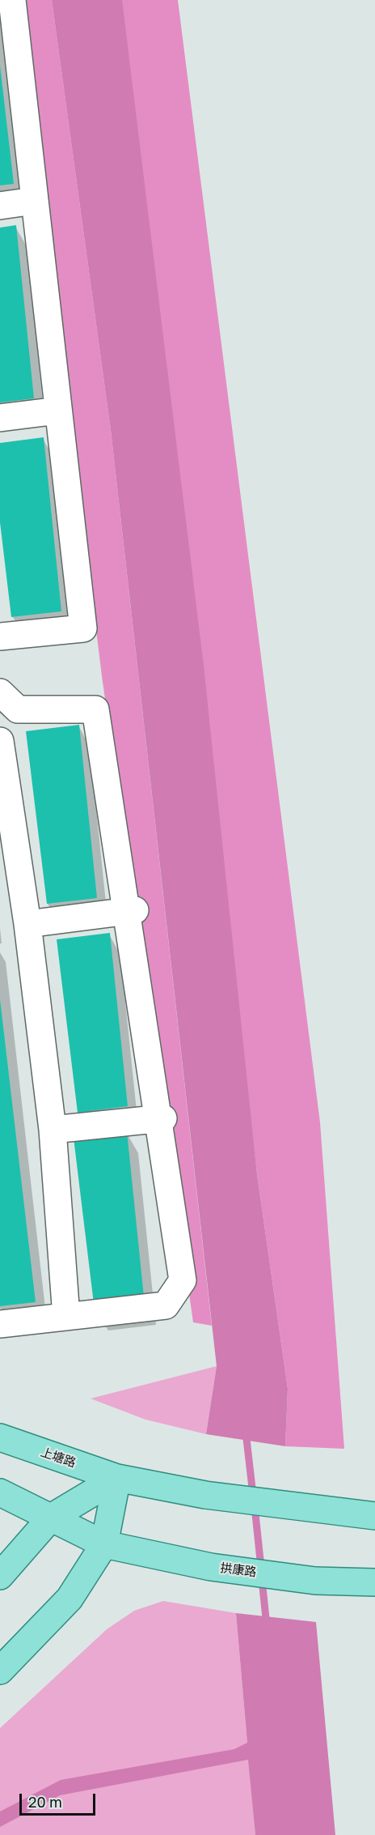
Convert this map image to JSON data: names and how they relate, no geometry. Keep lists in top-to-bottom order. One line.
{"streets":{"main road":["上塘路","拱康路"]},"scale_bar":"20 m"}
